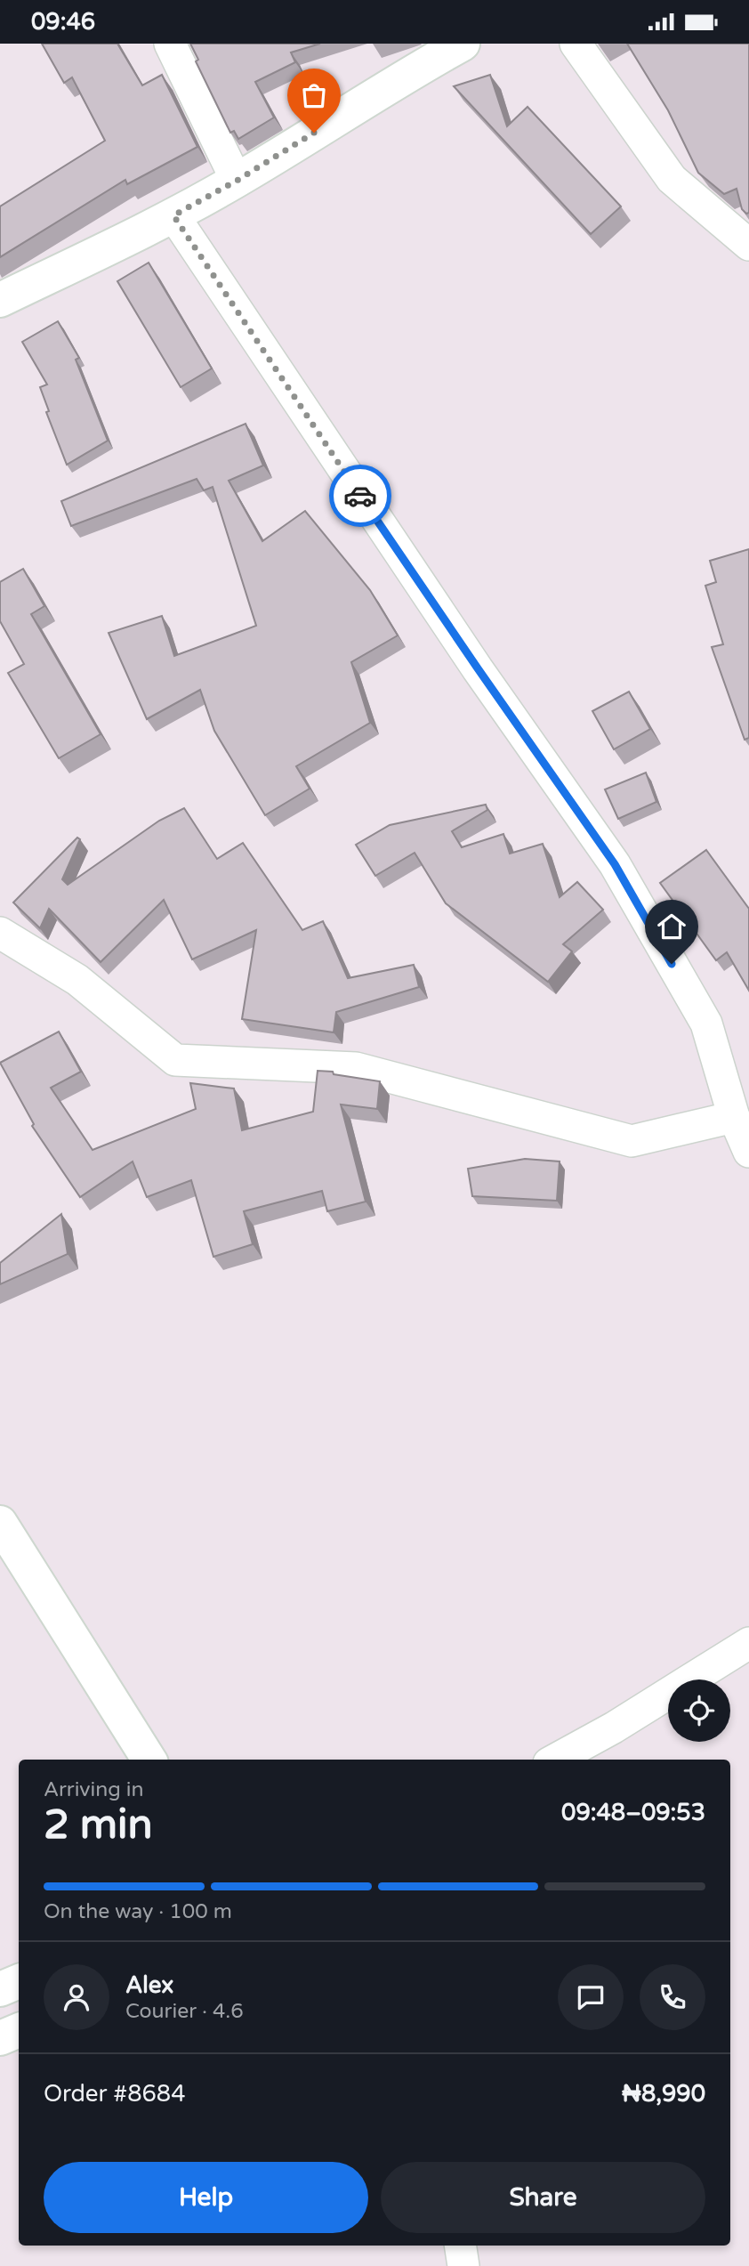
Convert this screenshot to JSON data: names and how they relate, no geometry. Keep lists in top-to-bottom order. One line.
{"page":{"status":"09:46","heading":["2 min","Arriving in","09:48–09:53"],"panel":["Alex","Courier · 4.6","Order #8684","₦8,990"],"bar":"On the way · 100 m","buttons":["Help","Share"]}}
